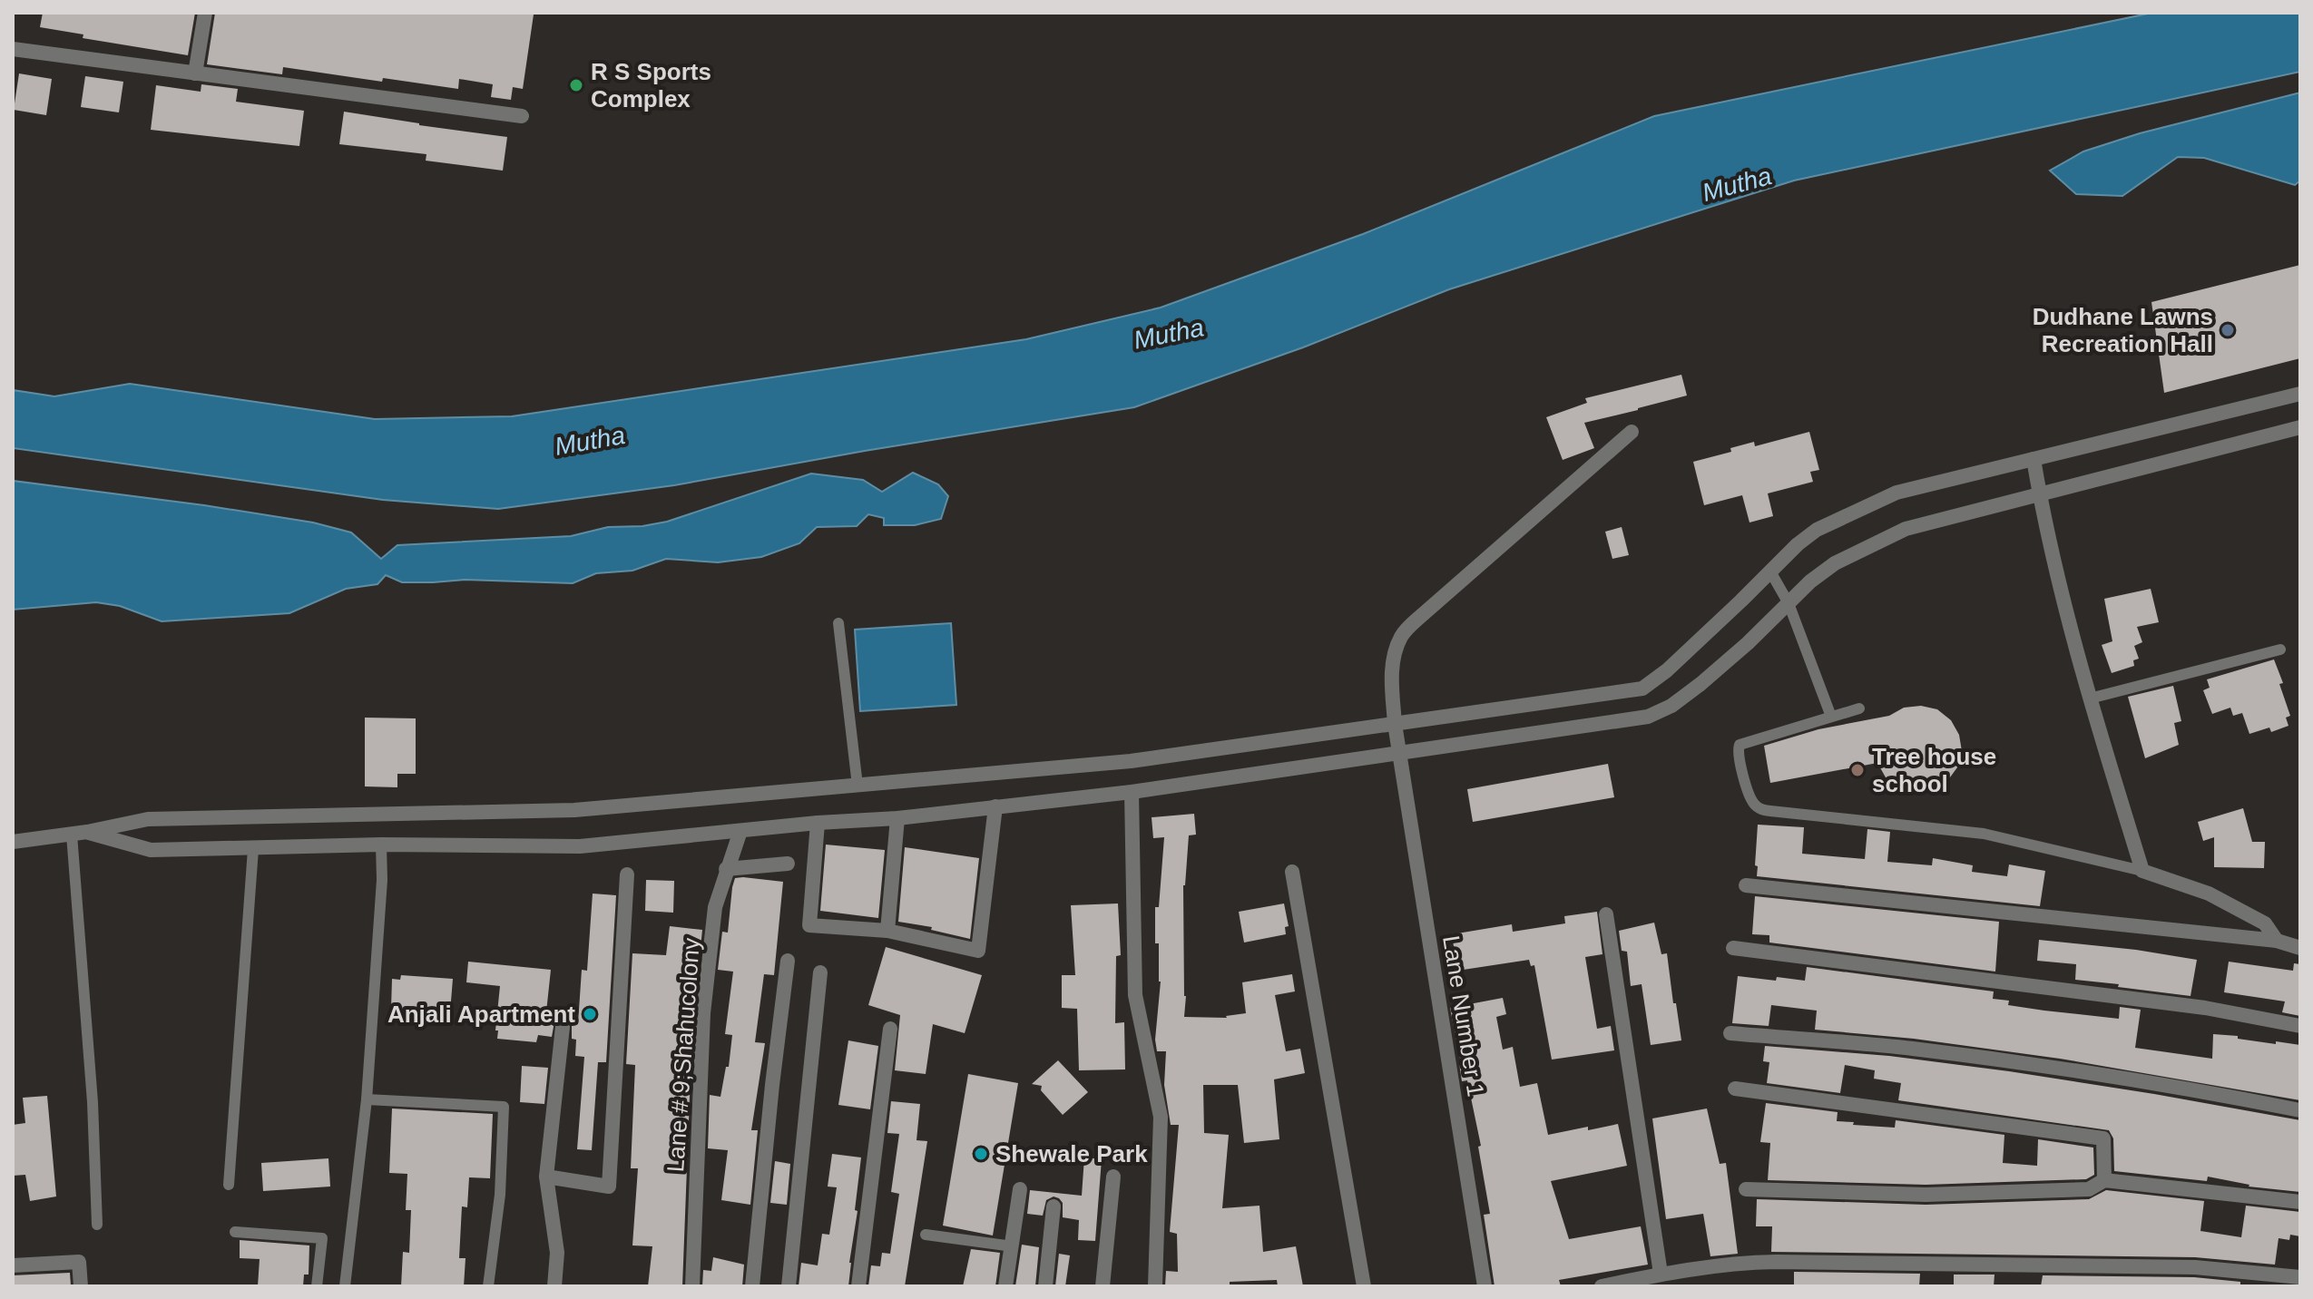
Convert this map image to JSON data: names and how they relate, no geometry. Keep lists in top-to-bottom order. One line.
{"streets":{"street":["Lane Number 1","Lane # 9;Shahucolony"]},"water":["Mutha"],"places":["R S Sports Complex","Dudhane Lawns Recreation Hall","Tree house school","Anjali Apartment","Shewale Park"]}
